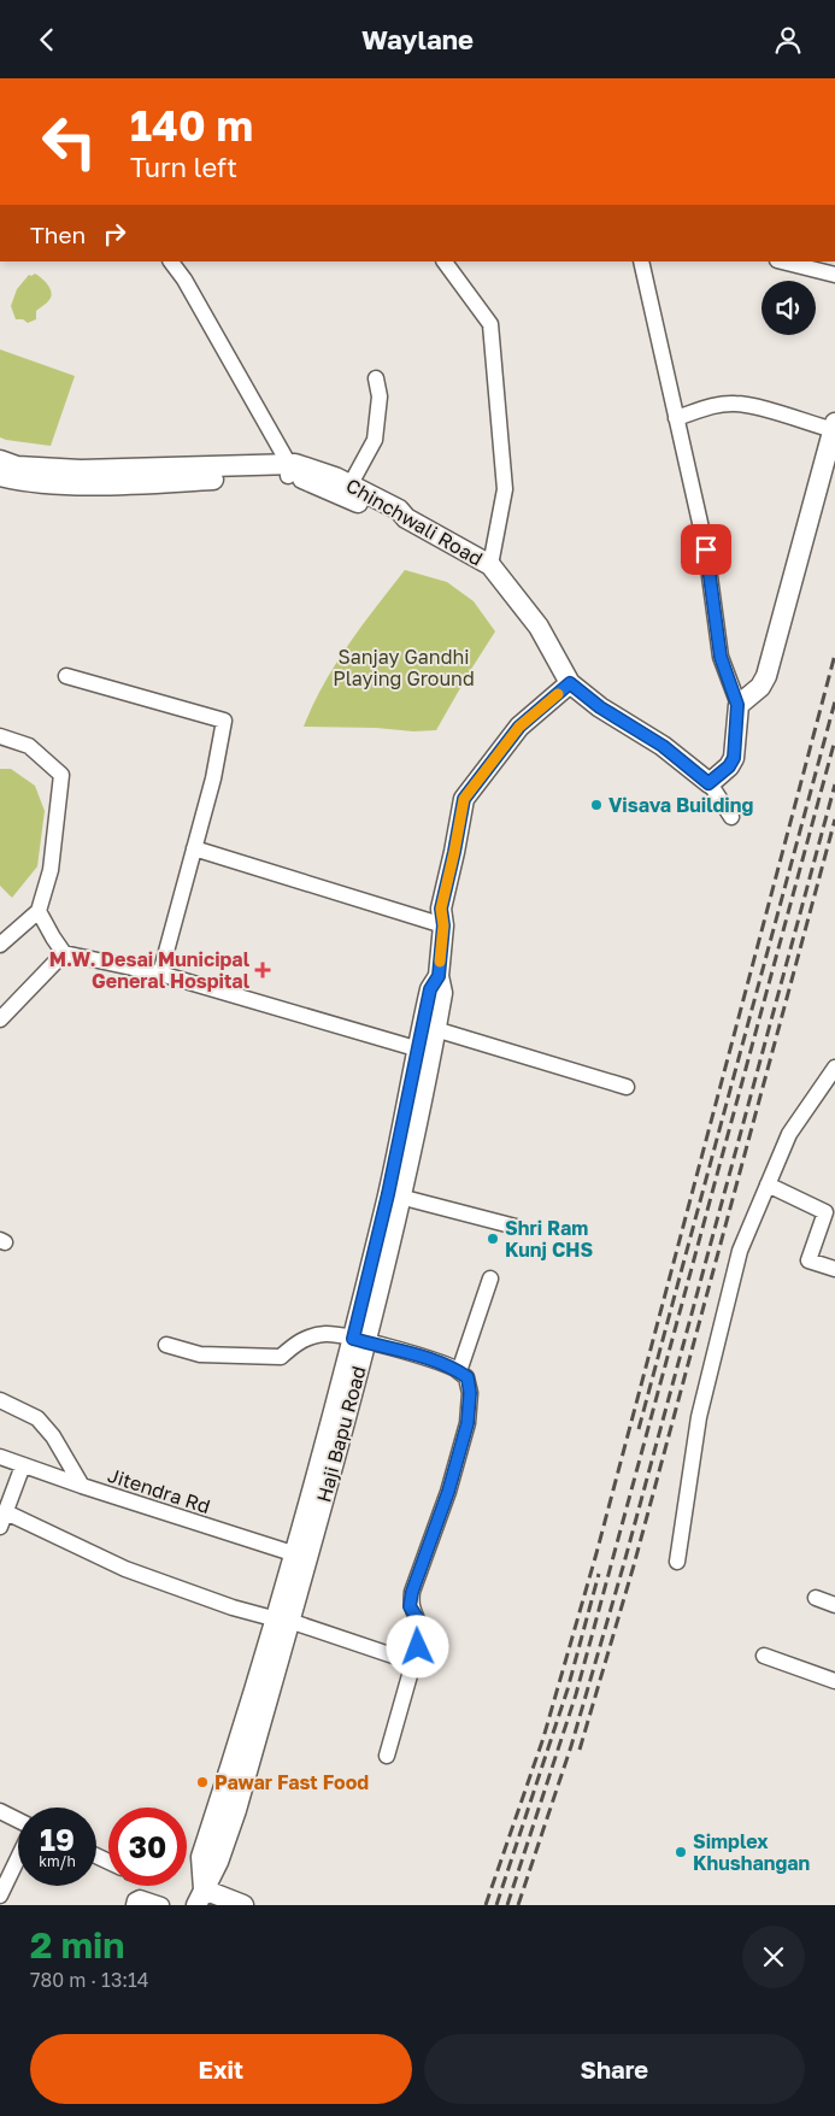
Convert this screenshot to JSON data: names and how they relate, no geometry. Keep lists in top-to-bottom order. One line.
{"streets":{"street":["Chinchwali Road","Haji Bapu Road","Jitendra Rd"]},"crossings":[["Chinchwali Road","Haji Bapu Road"],["Haji Bapu Road","Jitendra Rd"]],"parks":["Sanjay Gandhi Playing Ground"],"places":{"other":["Visava Building","Shri Ram Kunj CHS","Pawar Fast Food","Simplex Khushangan"],"health":["M.W. Desai Municipal General Hospital"]},"page":{"header":"Waylane","turn":["140 m","Turn left"],"then":"Then","speed":"19 km/h","limit":"30","heading":["2 min","780 m · 13:14"],"buttons":["Exit","Share"]}}
